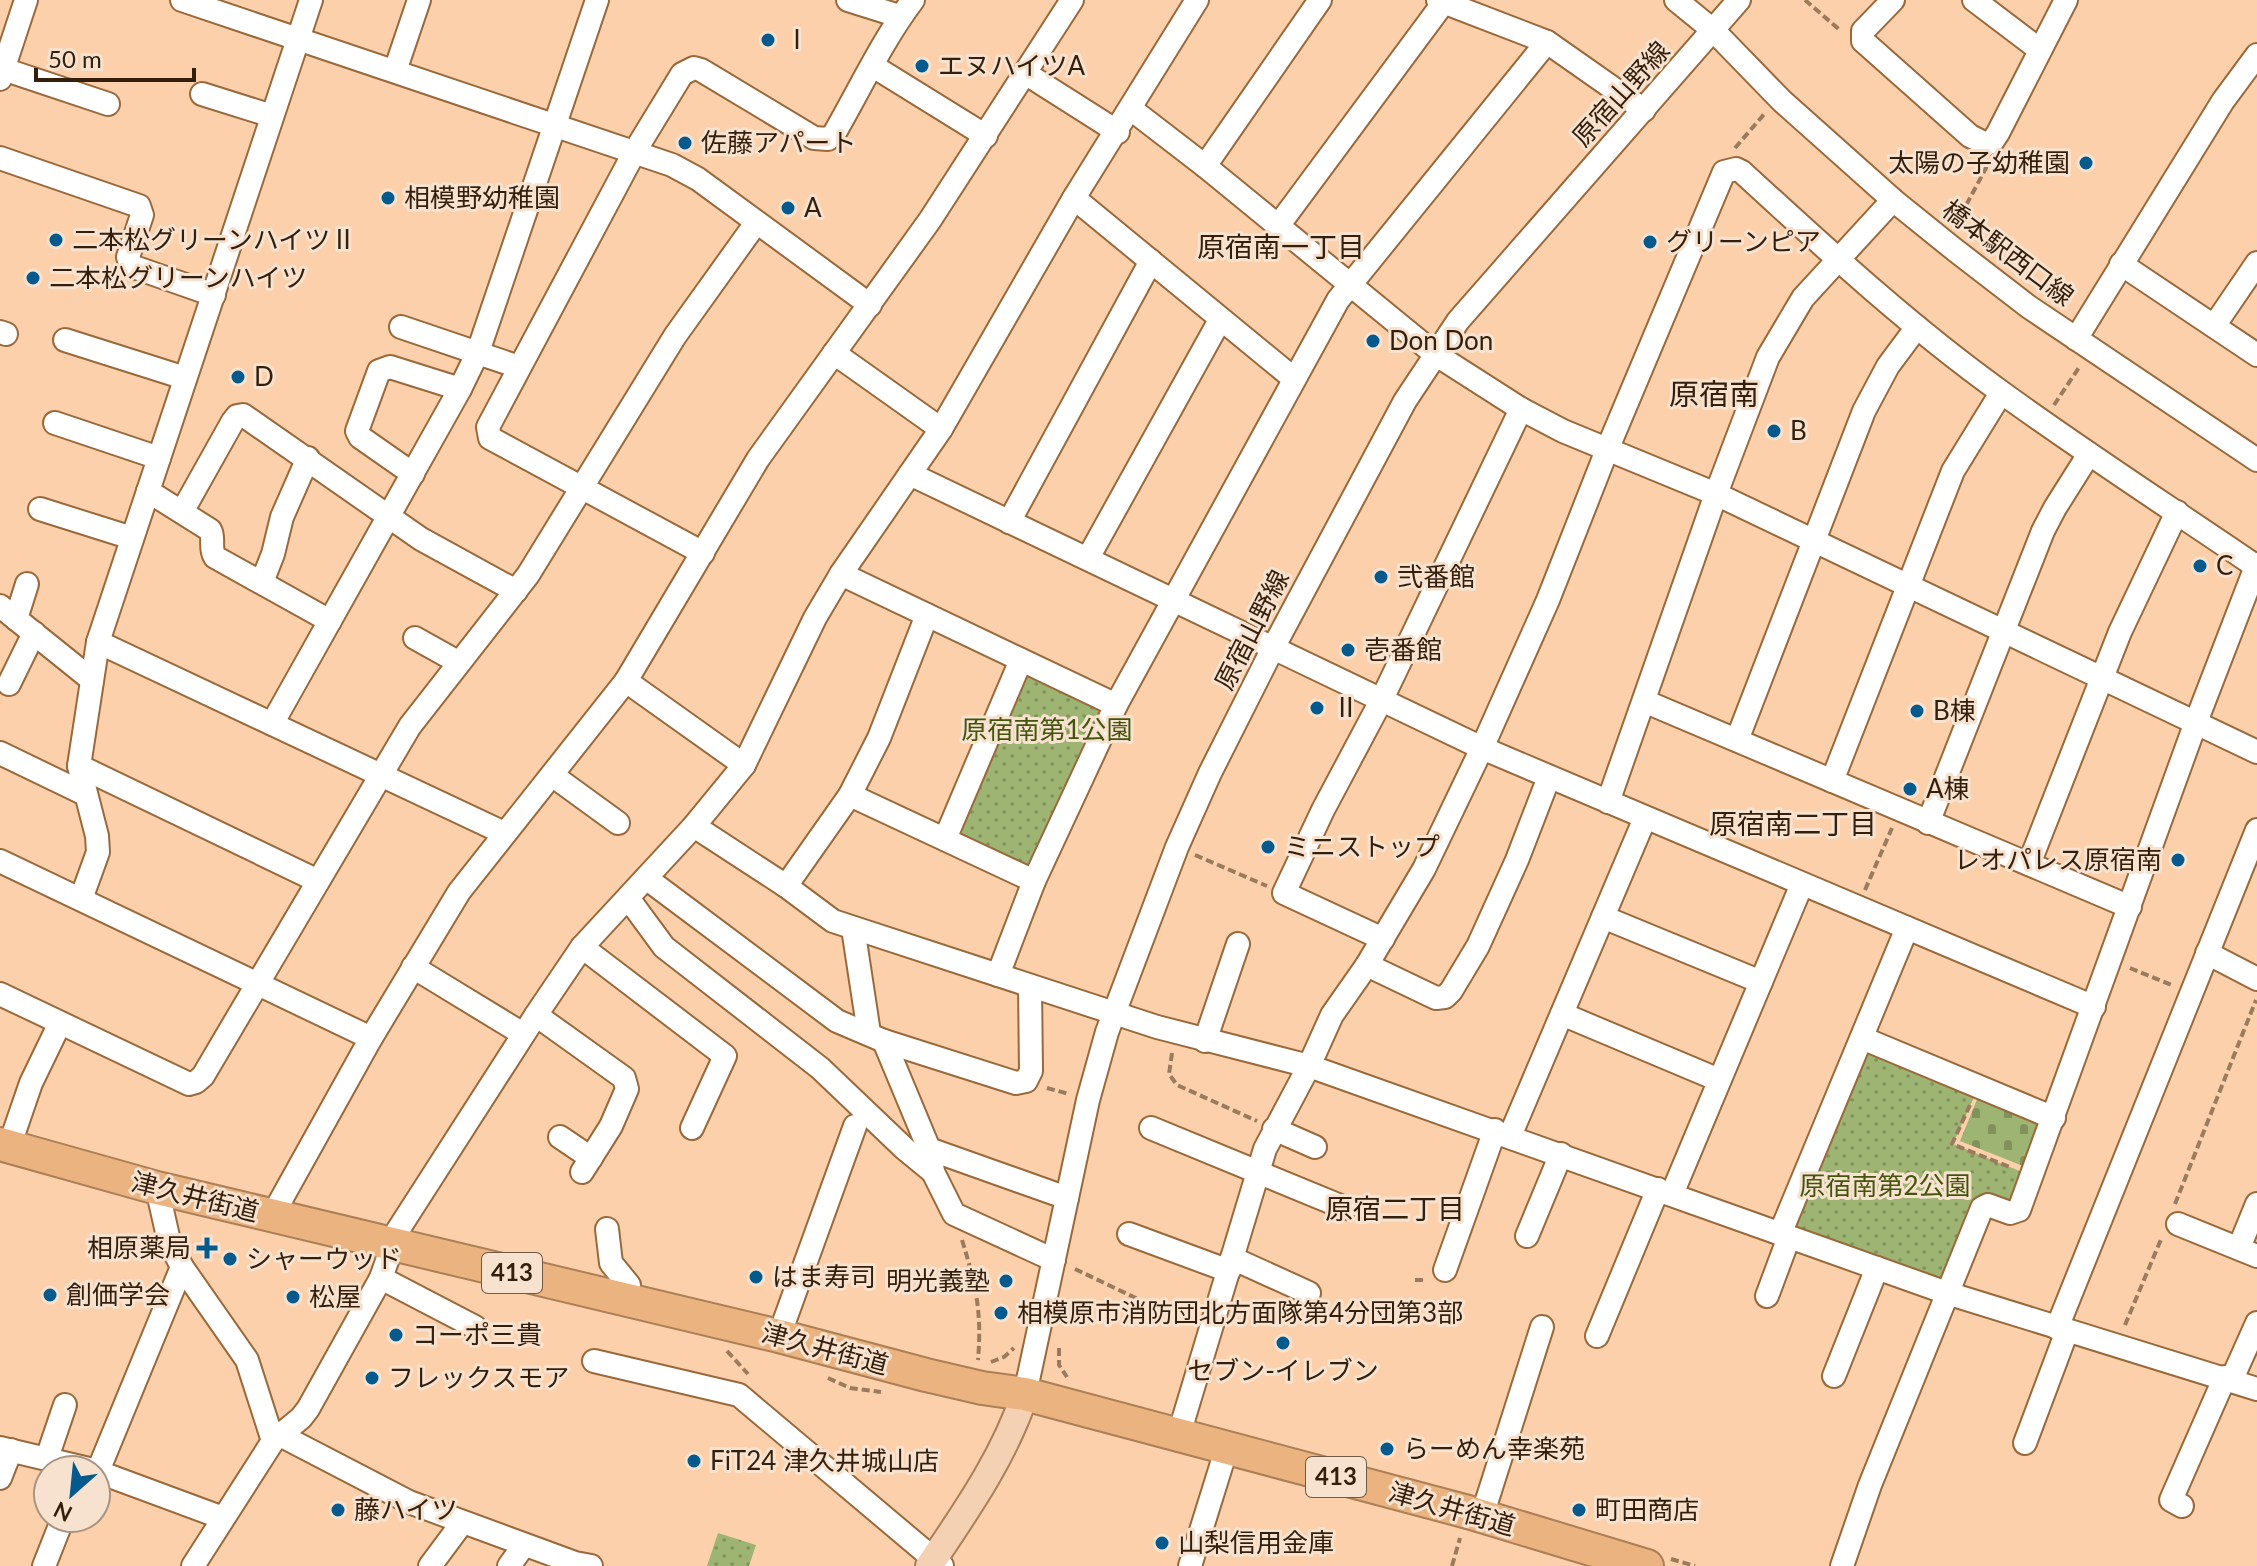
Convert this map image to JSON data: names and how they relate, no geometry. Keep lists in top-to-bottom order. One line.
{"streets":{"highway":["津久井街道","413"],"street":["原宿山野線","橋本駅西口線"]},"crossings":[["原宿山野線","橋本駅西口線"],["原宿山野線","津久井街道"]],"districts":["原宿南一丁目","原宿南","原宿南二丁目","原宿二丁目"],"parks":["原宿南第1公園","原宿南第2公園"],"places":{"other":["Ⅰ","エヌハイツA","佐藤アパート","太陽の子幼稚園","相模野幼稚園","A","二本松グリーンハイツⅡ","グリーンピア","二本松グリーンハイツ","Don Don","D","B","C","弐番館","壱番館","Ⅱ","B棟","A棟","ミニストップ","レオパレス原宿南","シャーウッド","はま寿司","明光義塾","創価学会","松屋","相模原市消防団北方面隊第4分団第3部","コーポ三貴","セブン-イレブン","フレックスモア","らーめん幸楽苑","FiT24 津久井城山店","藤ハイツ","町田商店","山梨信用金庫"],"health":["相原薬局"]},"scale_bar":"50 m","north":"bottom left"}
